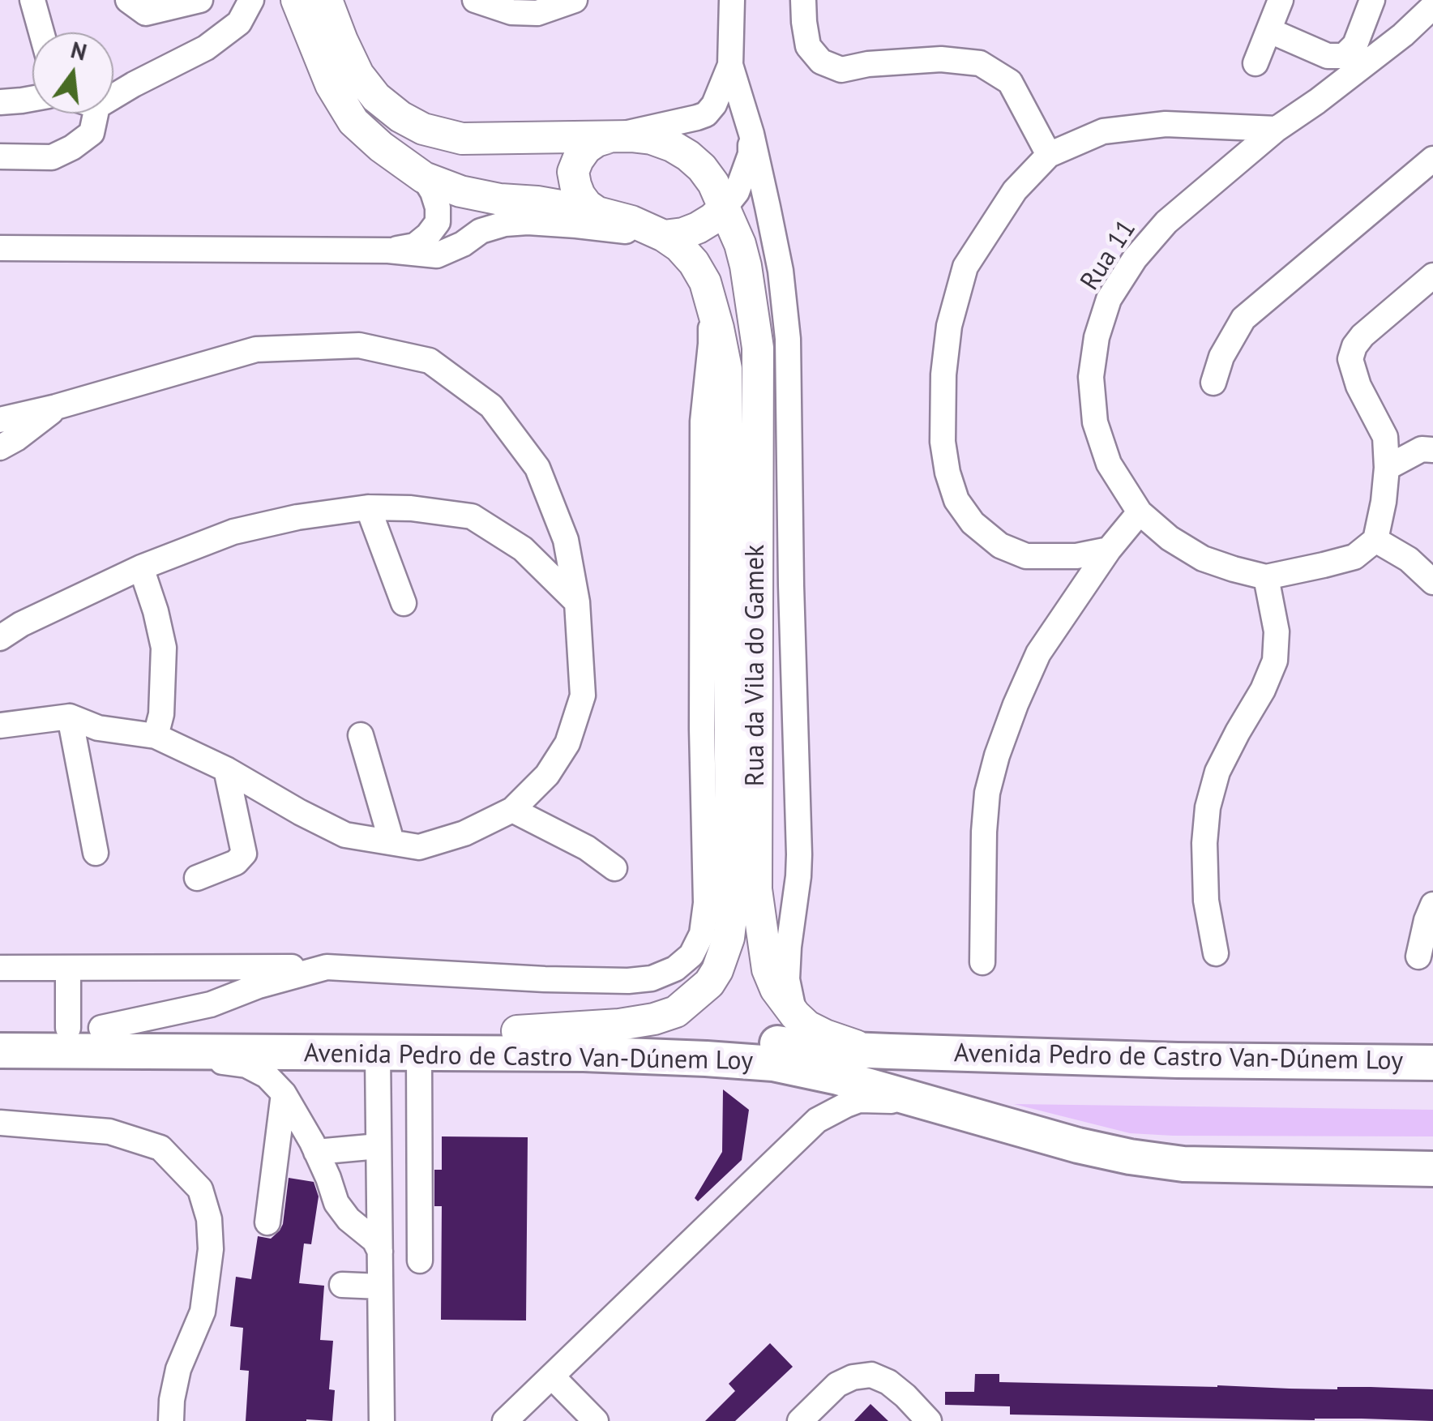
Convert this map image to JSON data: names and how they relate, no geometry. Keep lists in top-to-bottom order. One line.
{"streets":{"highway":["Avenida Pedro de Castro Van-Dúnem Loy"],"main road":["Rua da Vila do Gamek"],"street":["Rua 11"]},"crossings":[["Rua da Vila do Gamek","Avenida Pedro de Castro Van-Dúnem Loy"]],"north":"top"}
